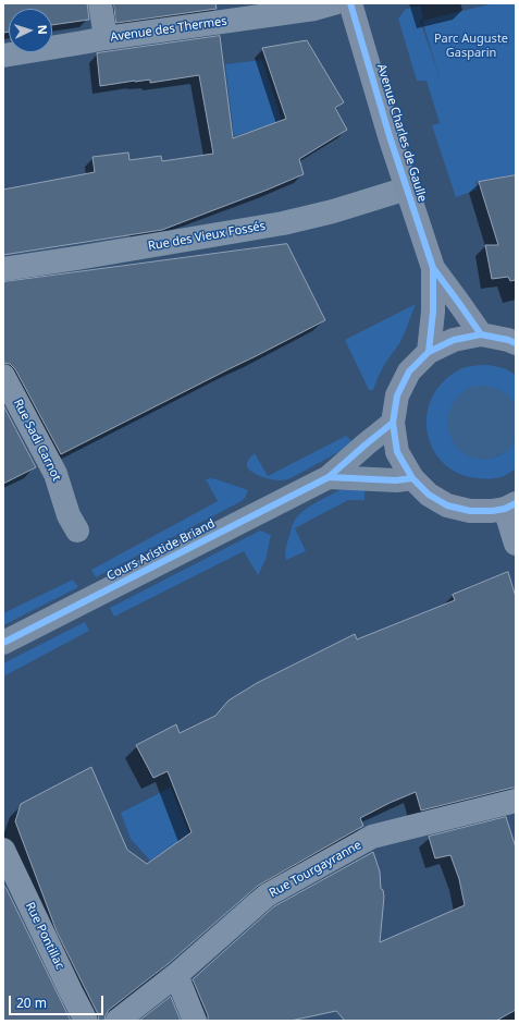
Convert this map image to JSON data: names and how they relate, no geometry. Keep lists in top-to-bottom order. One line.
{"streets":{"main road":["Avenue Charles de Gaulle","Cours Aristide Briand"],"street":["Avenue des Thermes","Rue des Vieux Fossés","Rue Sadi Carnot","Rue Tourgayranne","Rue Pontillac"]},"crossings":[["Avenue Charles de Gaulle","Rue des Vieux Fossés"]],"parks":["Parc Auguste Gasparin"],"scale_bar":"20 m","north":"right"}
